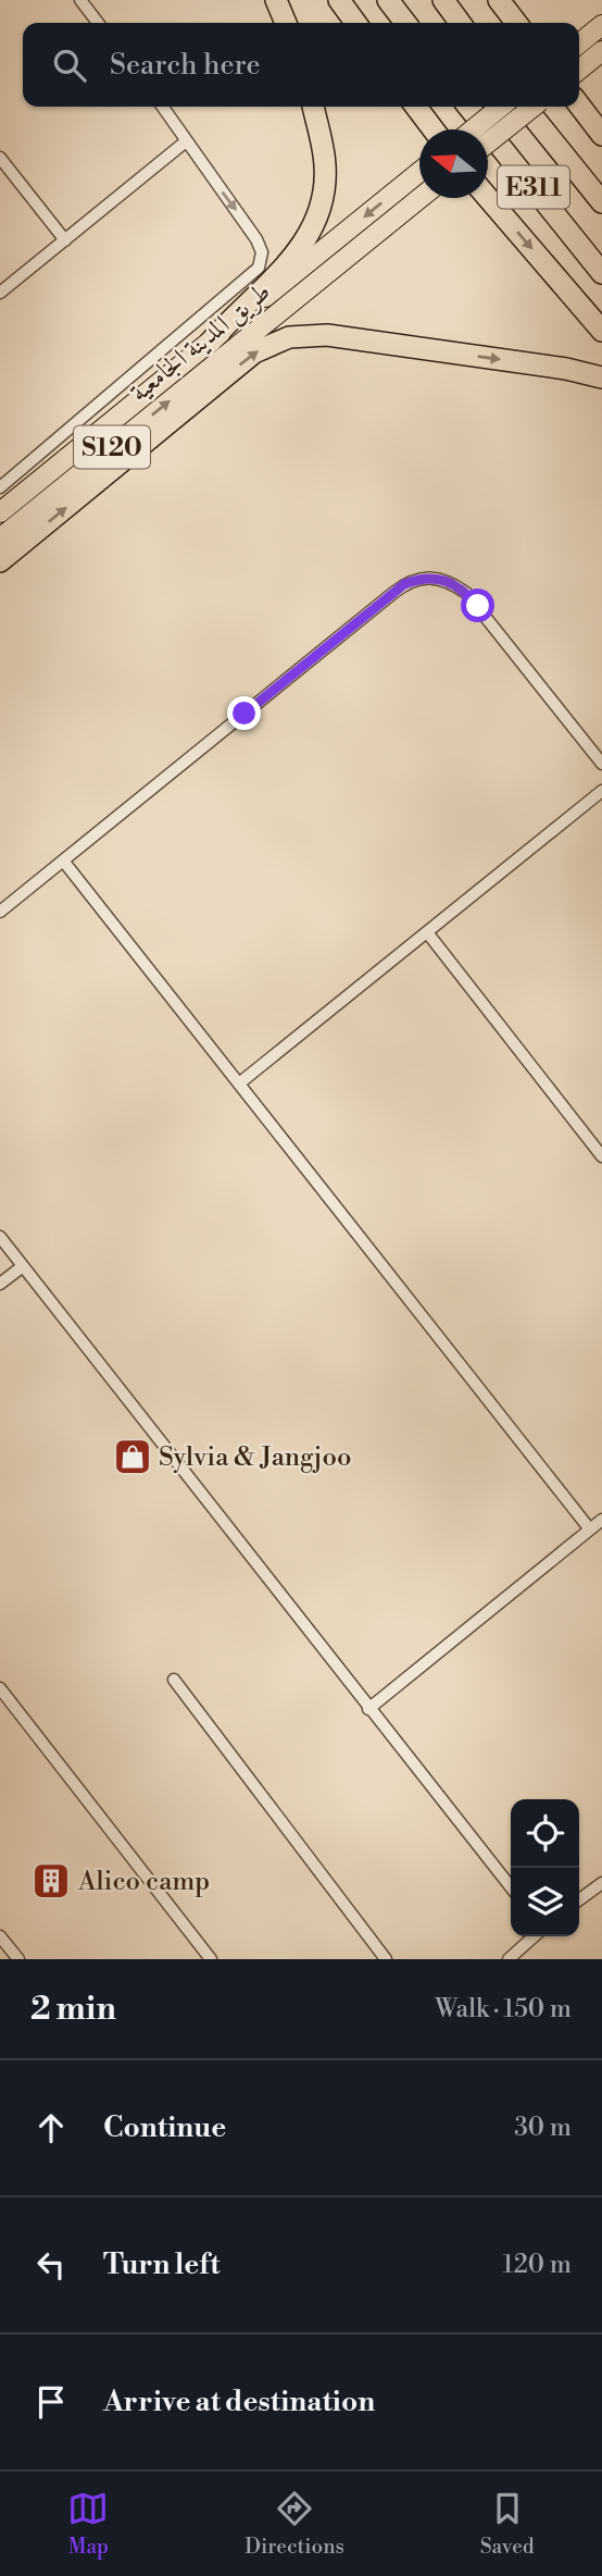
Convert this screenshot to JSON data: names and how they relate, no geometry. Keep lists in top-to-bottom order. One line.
{"streets":{"highway":["E311"],"main road":["طريق المدينة الجامعية","S120"]},"places":{"shop":["Sylvia & Jangjoo"],"building":["Alico camp"]},"north":"left","page":{"search":"Search here","heading":["2 min","Walk · 150 m"],"list":[["Continue","30 m"],["Turn left","120 m"],"Arrive at destination"],"nav":["Map","Directions","Saved"]}}
